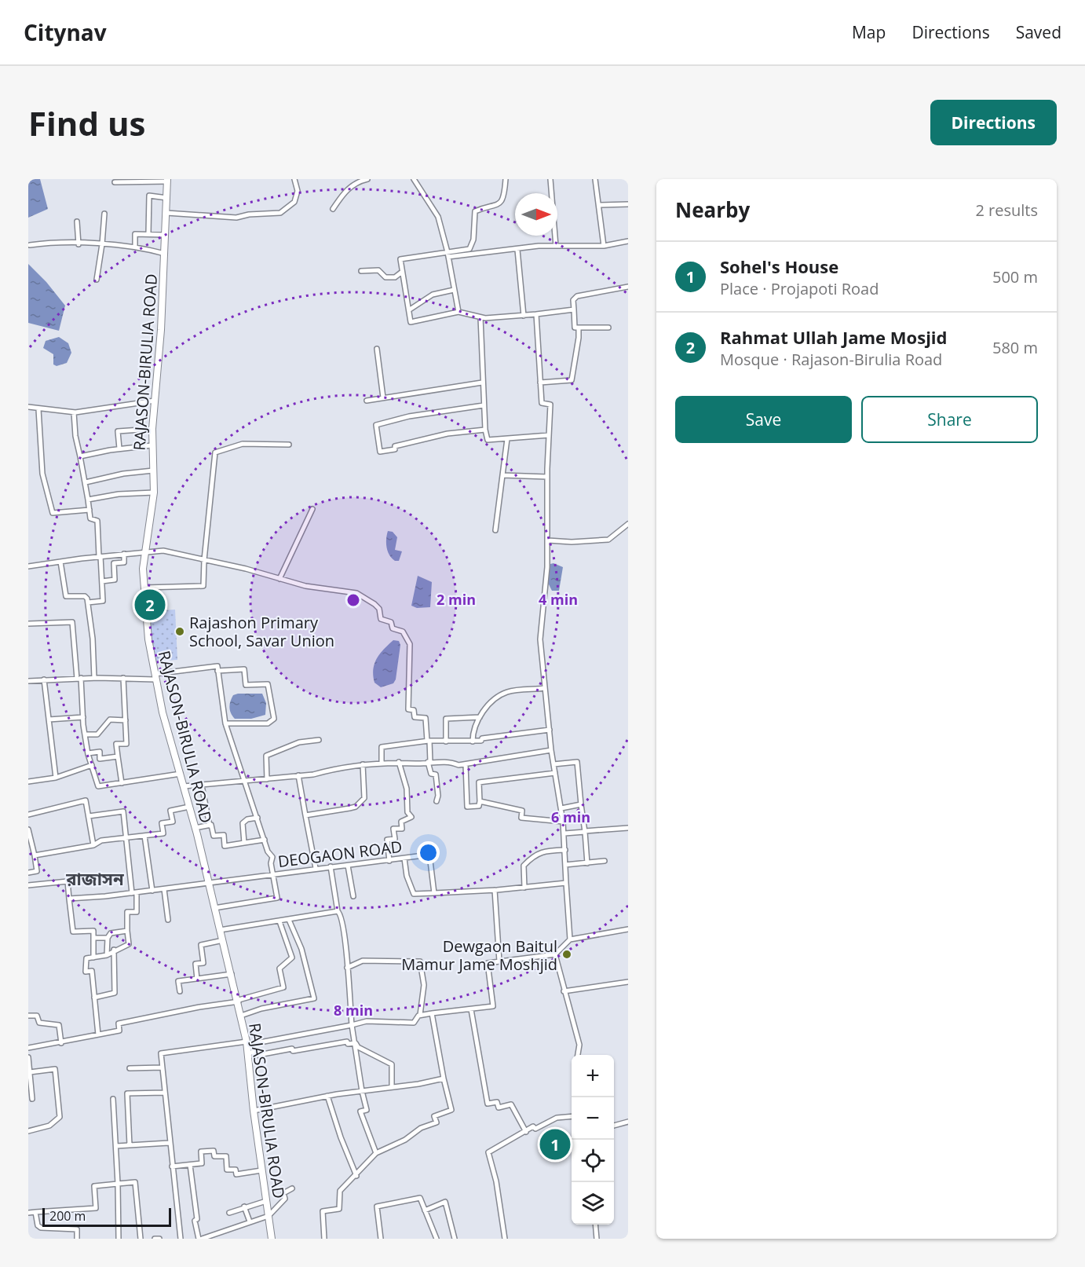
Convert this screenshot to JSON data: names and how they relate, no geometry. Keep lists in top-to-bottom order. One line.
{"streets":{"street":["RAJASON-BIRULIA ROAD","DEOGAON ROAD"]},"crossings":[["RAJASON-BIRULIA ROAD","DEOGAON ROAD"]],"districts":["রাজাসন"],"places":["Rajashon Primary School, Savar Union","Dewgaon Baitul Mamur Jame Moshjid"],"scale_bar":"200 m","north":"right","page":{"header":"Citynav","nav":["Map","Directions","Saved"],"buttons":["Directions",["Save","Share"]],"title":"Find us","heading":["Nearby","2 results"],"list":[{"mark":"1","name":"Sohel's House","note":"Place · Projapoti Road","value":"500 m"},{"mark":"2","name":"Rahmat Ullah Jame Mosjid","note":"Mosque · Rajason-Birulia Road","value":"580 m"}],"pins":["2","1"],"map_buttons":["+","−"],"scale":"200 m"},"rings":["2 min","4 min","6 min","8 min"]}
